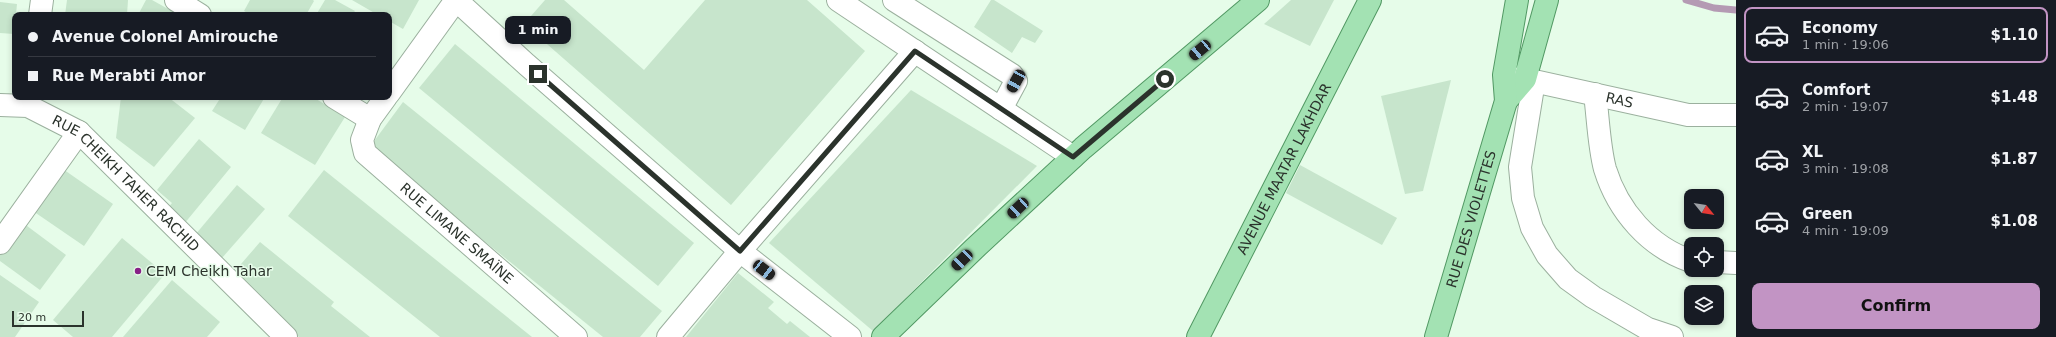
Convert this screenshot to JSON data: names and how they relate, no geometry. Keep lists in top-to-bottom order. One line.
{"streets":{"main road":["AVENUE MAATAR LAKHDAR","RUE DES VIOLETTES"],"street":["RAS","RUE CHEIKH TAHER RACHID","RUE LIMANE SMAÏNE"]},"places":["CEM Cheikh Tahar"],"scale_bar":"20 m","north":"bottom right","page":{"list":[{"name":"Economy","note":"1 min · 19:06","value":"$1.10"},{"name":"Comfort","note":"2 min · 19:07","value":"$1.48"},{"name":"XL","note":"3 min · 19:08","value":"$1.87"},{"name":"Green","note":"4 min · 19:09","value":"$1.08"}],"banner":["Avenue Colonel Amirouche","Rue Merabti Amor"],"bubble":"1 min","buttons":"Confirm","scale":"20 m"}}
